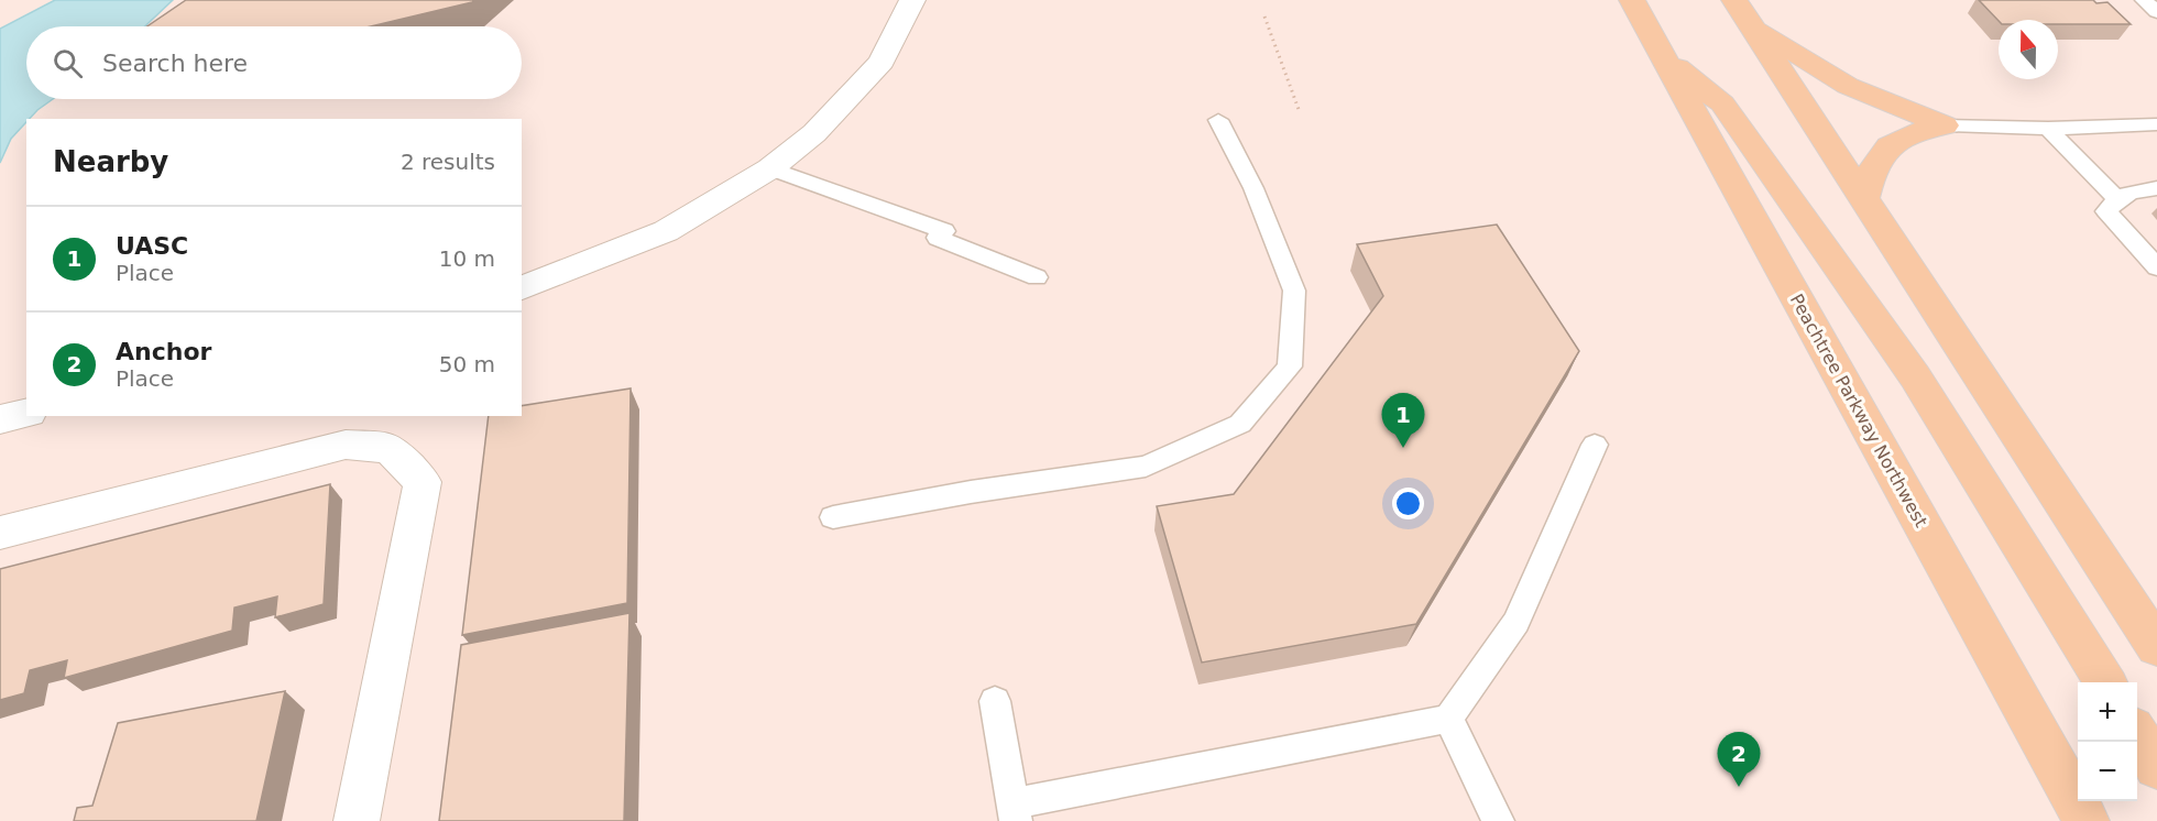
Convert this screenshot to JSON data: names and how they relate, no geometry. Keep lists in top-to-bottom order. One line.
{"streets":{"highway":["Peachtree Parkway Northwest"]},"north":"top","page":{"search":"Search here","heading":["Nearby","2 results"],"list":[{"mark":"1","name":"UASC","note":"Place","value":"10 m"},{"mark":"2","name":"Anchor","note":"Place","value":"50 m"}],"pins":["1","2"],"map_buttons":["+","−"]}}
